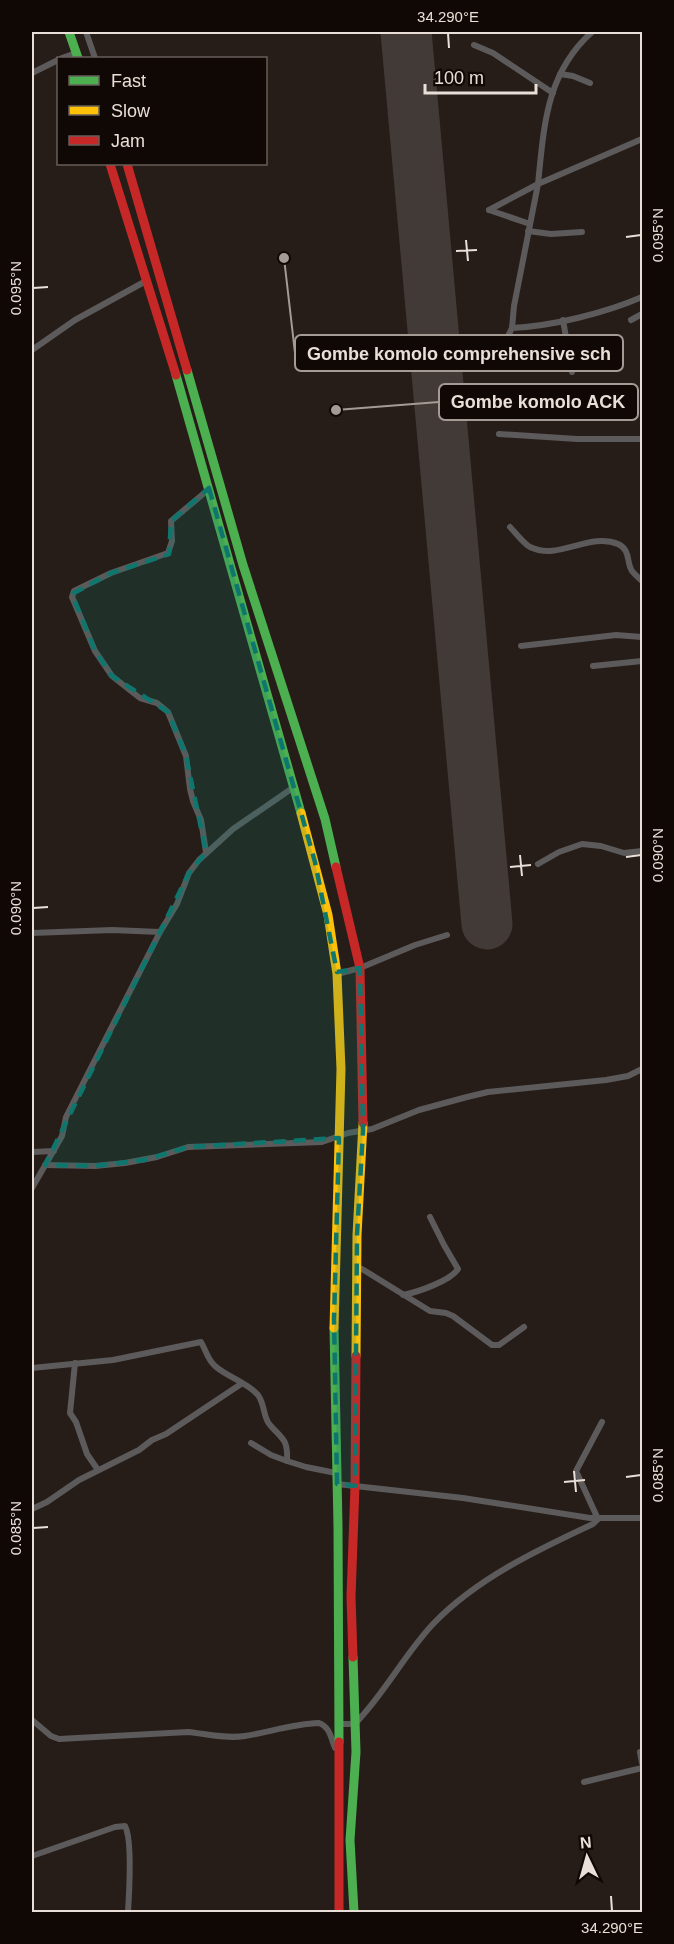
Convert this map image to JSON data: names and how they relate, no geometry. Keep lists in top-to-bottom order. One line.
{"places":["Gombe komolo comprehensive sch","Gombe komolo ACK"],"legend":["Fast","Slow","Jam"],"scale_bar":"100 m","north":"top","coordinates":["34.290°E","0.095°N","0.090°N","0.085°N"]}
